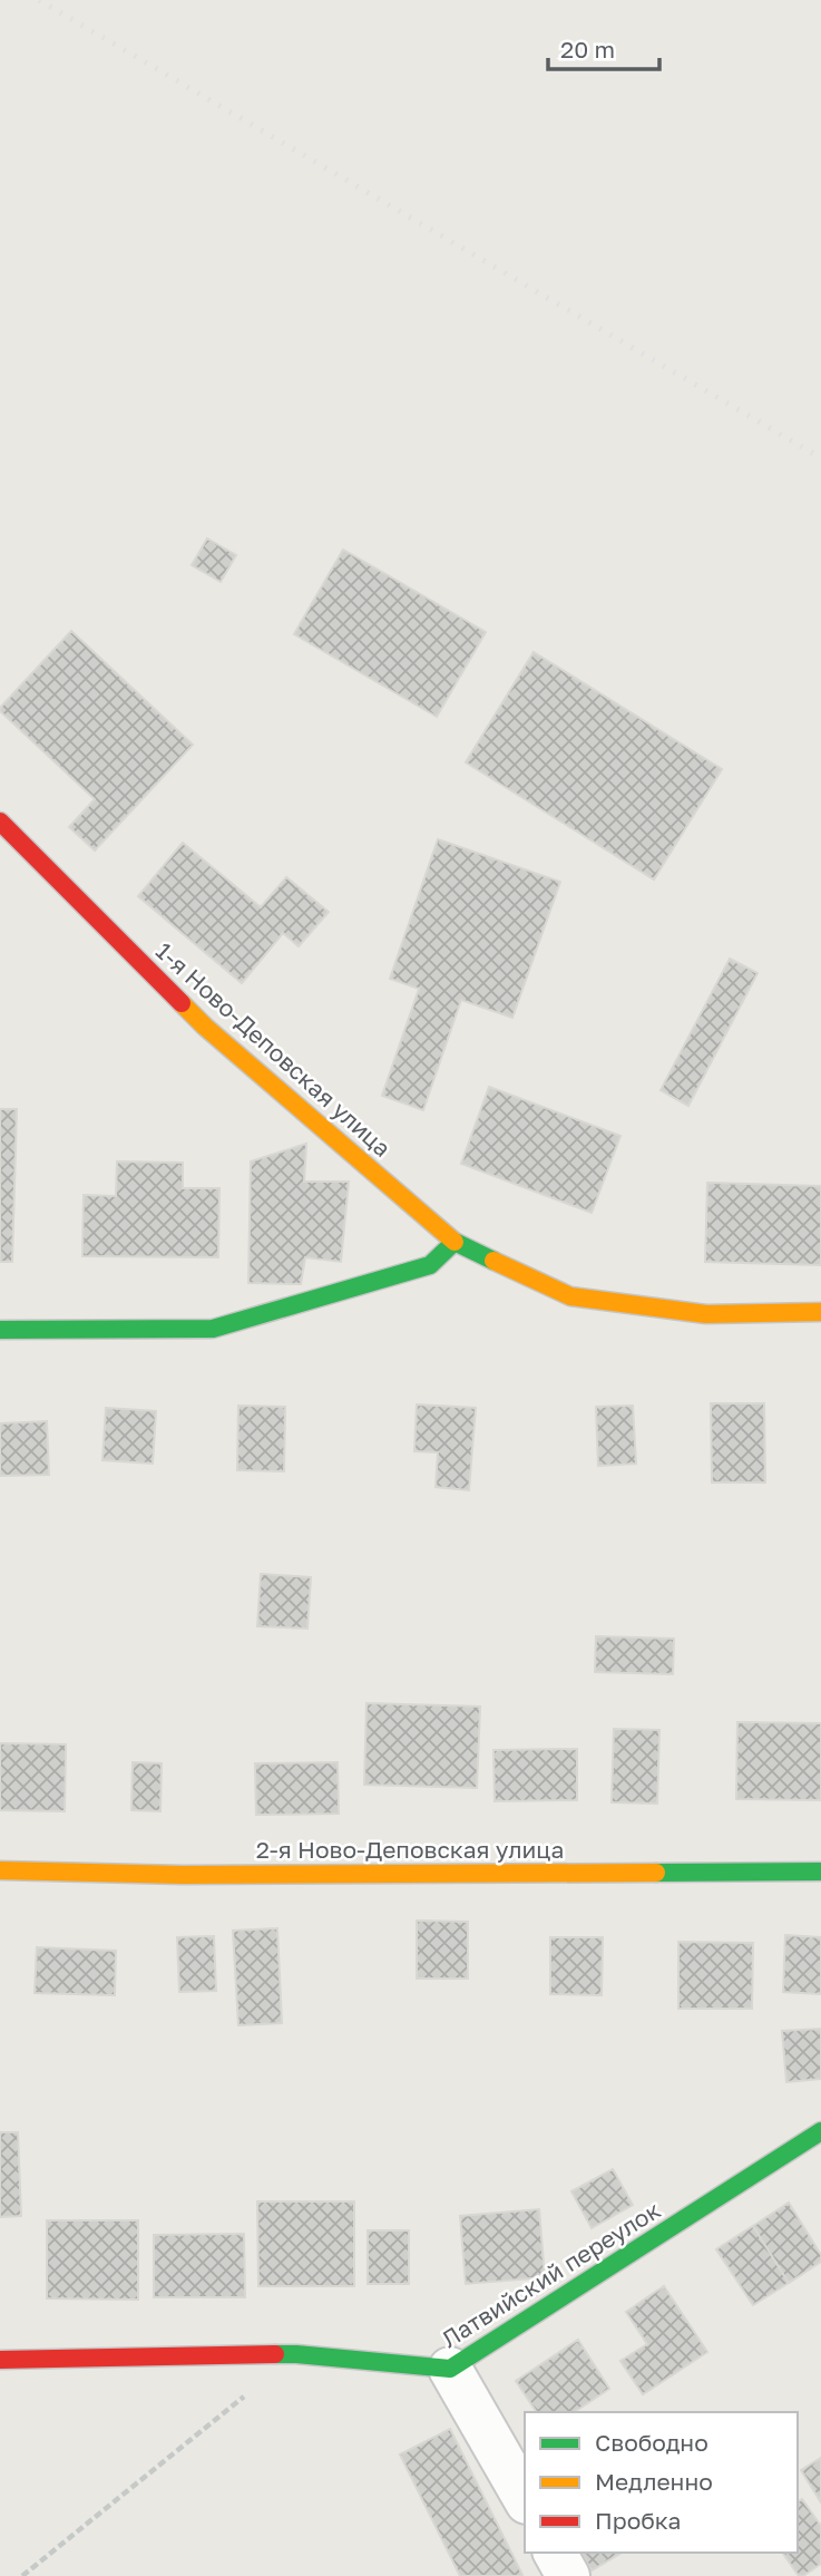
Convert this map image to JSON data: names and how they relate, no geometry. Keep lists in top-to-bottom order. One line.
{"streets":{"street":["1-я Ново-Деповская улица","2-я Ново-Деповская улица","Латвийский переулок"]},"legend":["Свободно","Медленно","Пробка"],"scale_bar":"20 m"}
